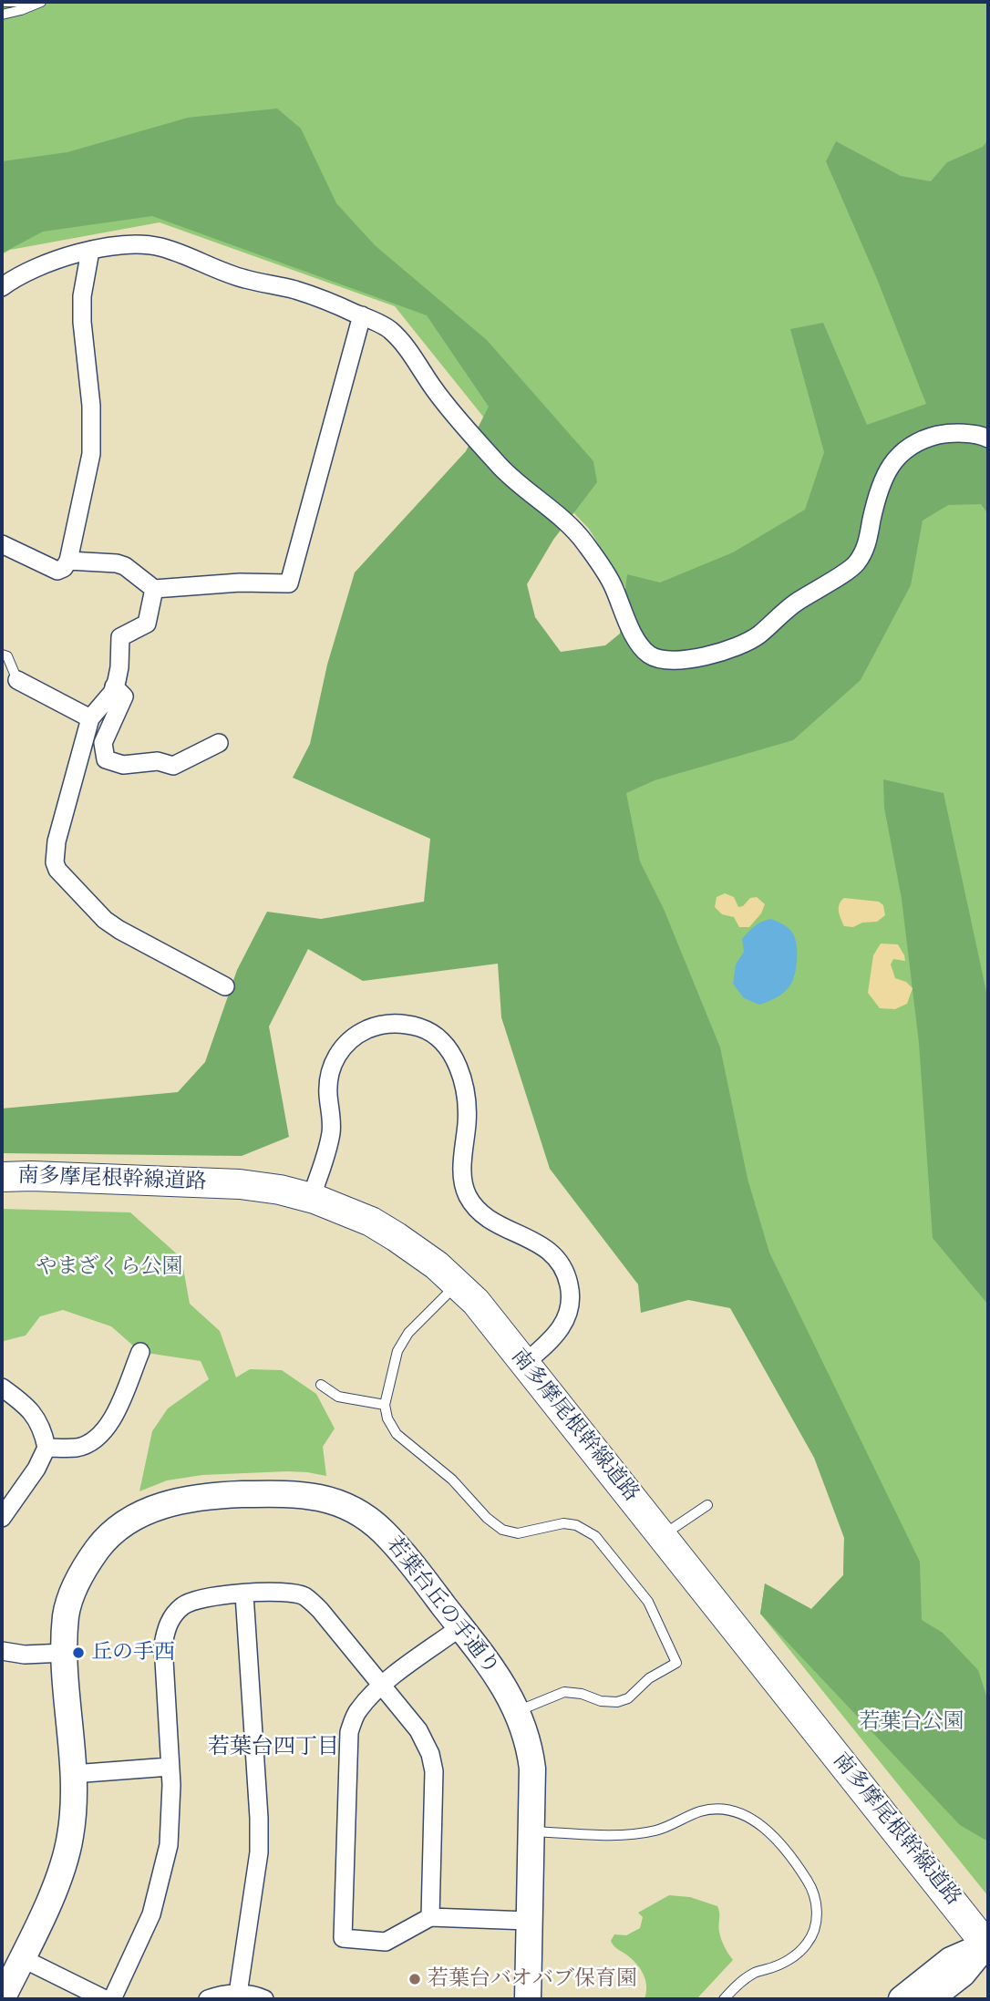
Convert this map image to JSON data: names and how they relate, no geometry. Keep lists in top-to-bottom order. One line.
{"streets":{"main road":["南多摩尾根幹線道路"],"street":["若葉台丘の手通り"]},"districts":["若葉台四丁目"],"parks":["やまざくら公園","若葉台公園"],"places":["丘の手西","若葉台バオバブ保育園"]}
